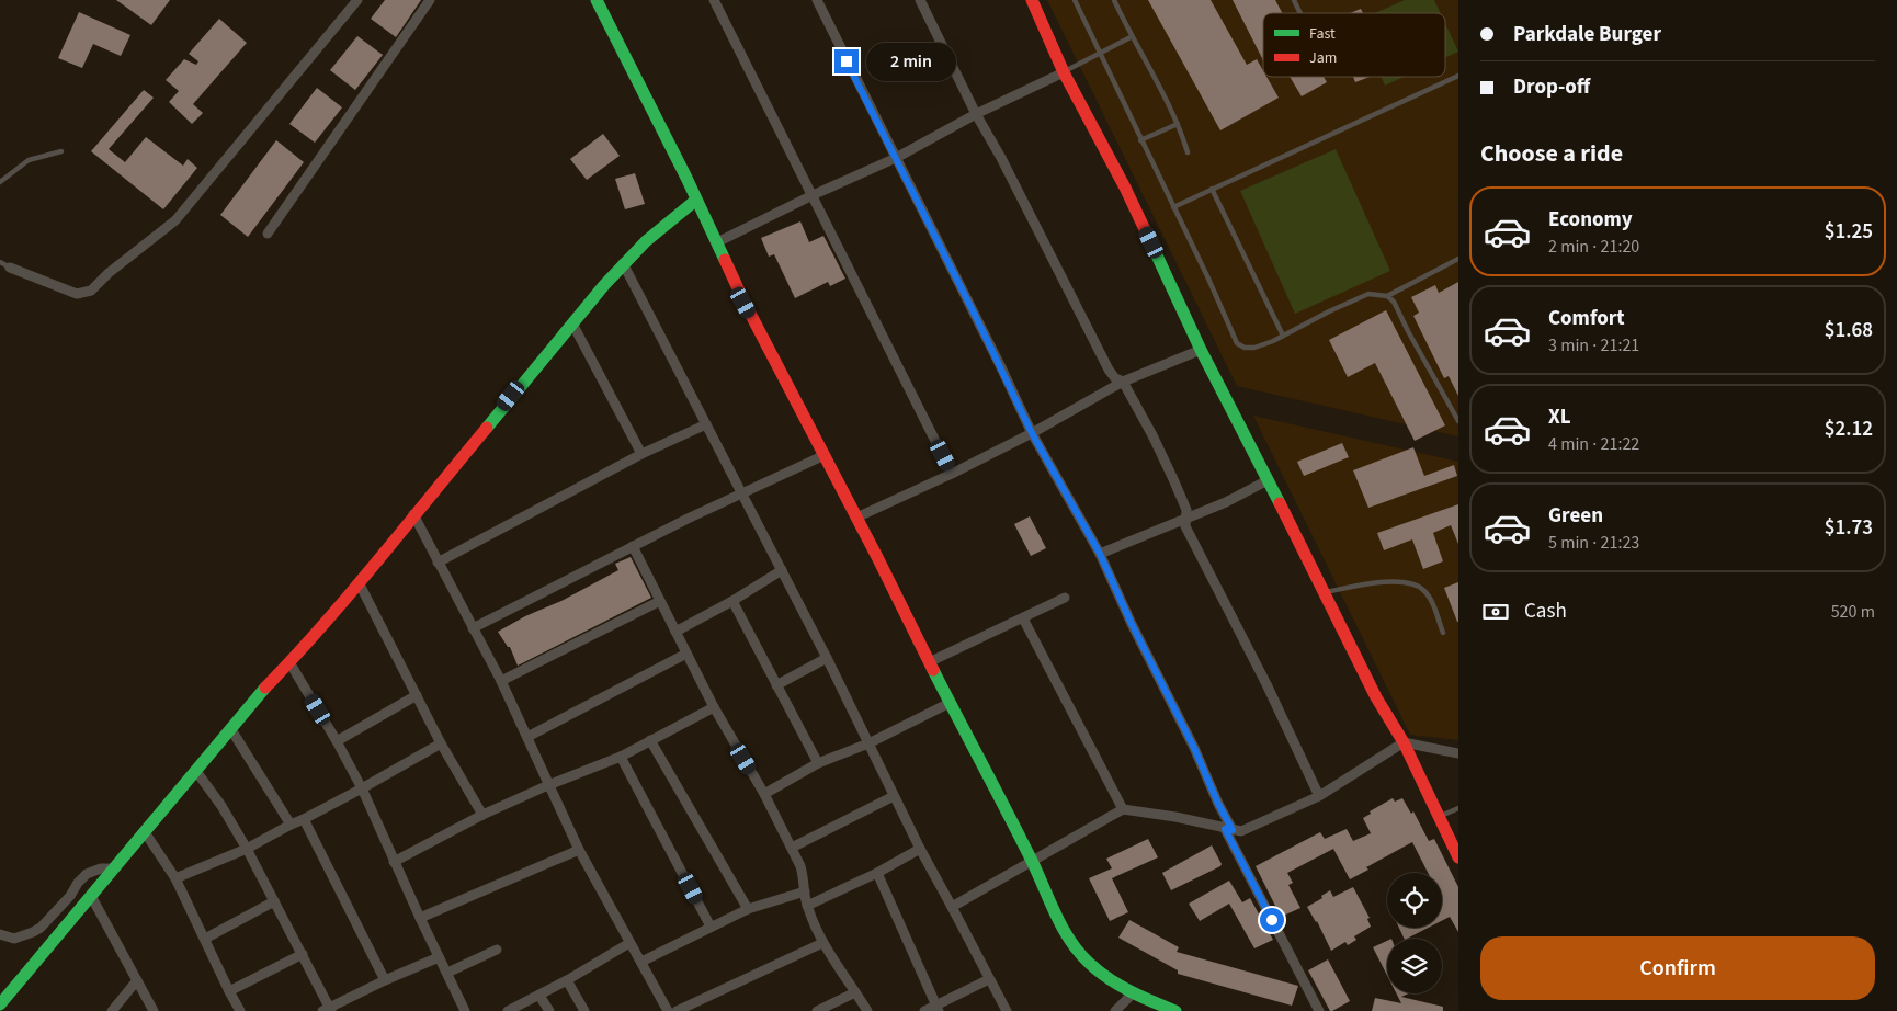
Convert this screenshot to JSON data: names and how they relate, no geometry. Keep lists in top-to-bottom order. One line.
{"legend":["Fast","Jam"],"page":{"banner":["Parkdale Burger","Drop-off"],"bubble":"2 min","heading":"Choose a ride","list":[{"name":"Economy","note":"2 min · 21:20","value":"$1.25"},{"name":"Comfort","note":"3 min · 21:21","value":"$1.68"},{"name":"XL","note":"4 min · 21:22","value":"$2.12"},{"name":"Green","note":"5 min · 21:23","value":"$1.73"}],"pay":["Cash","520 m"],"buttons":"Confirm"}}
